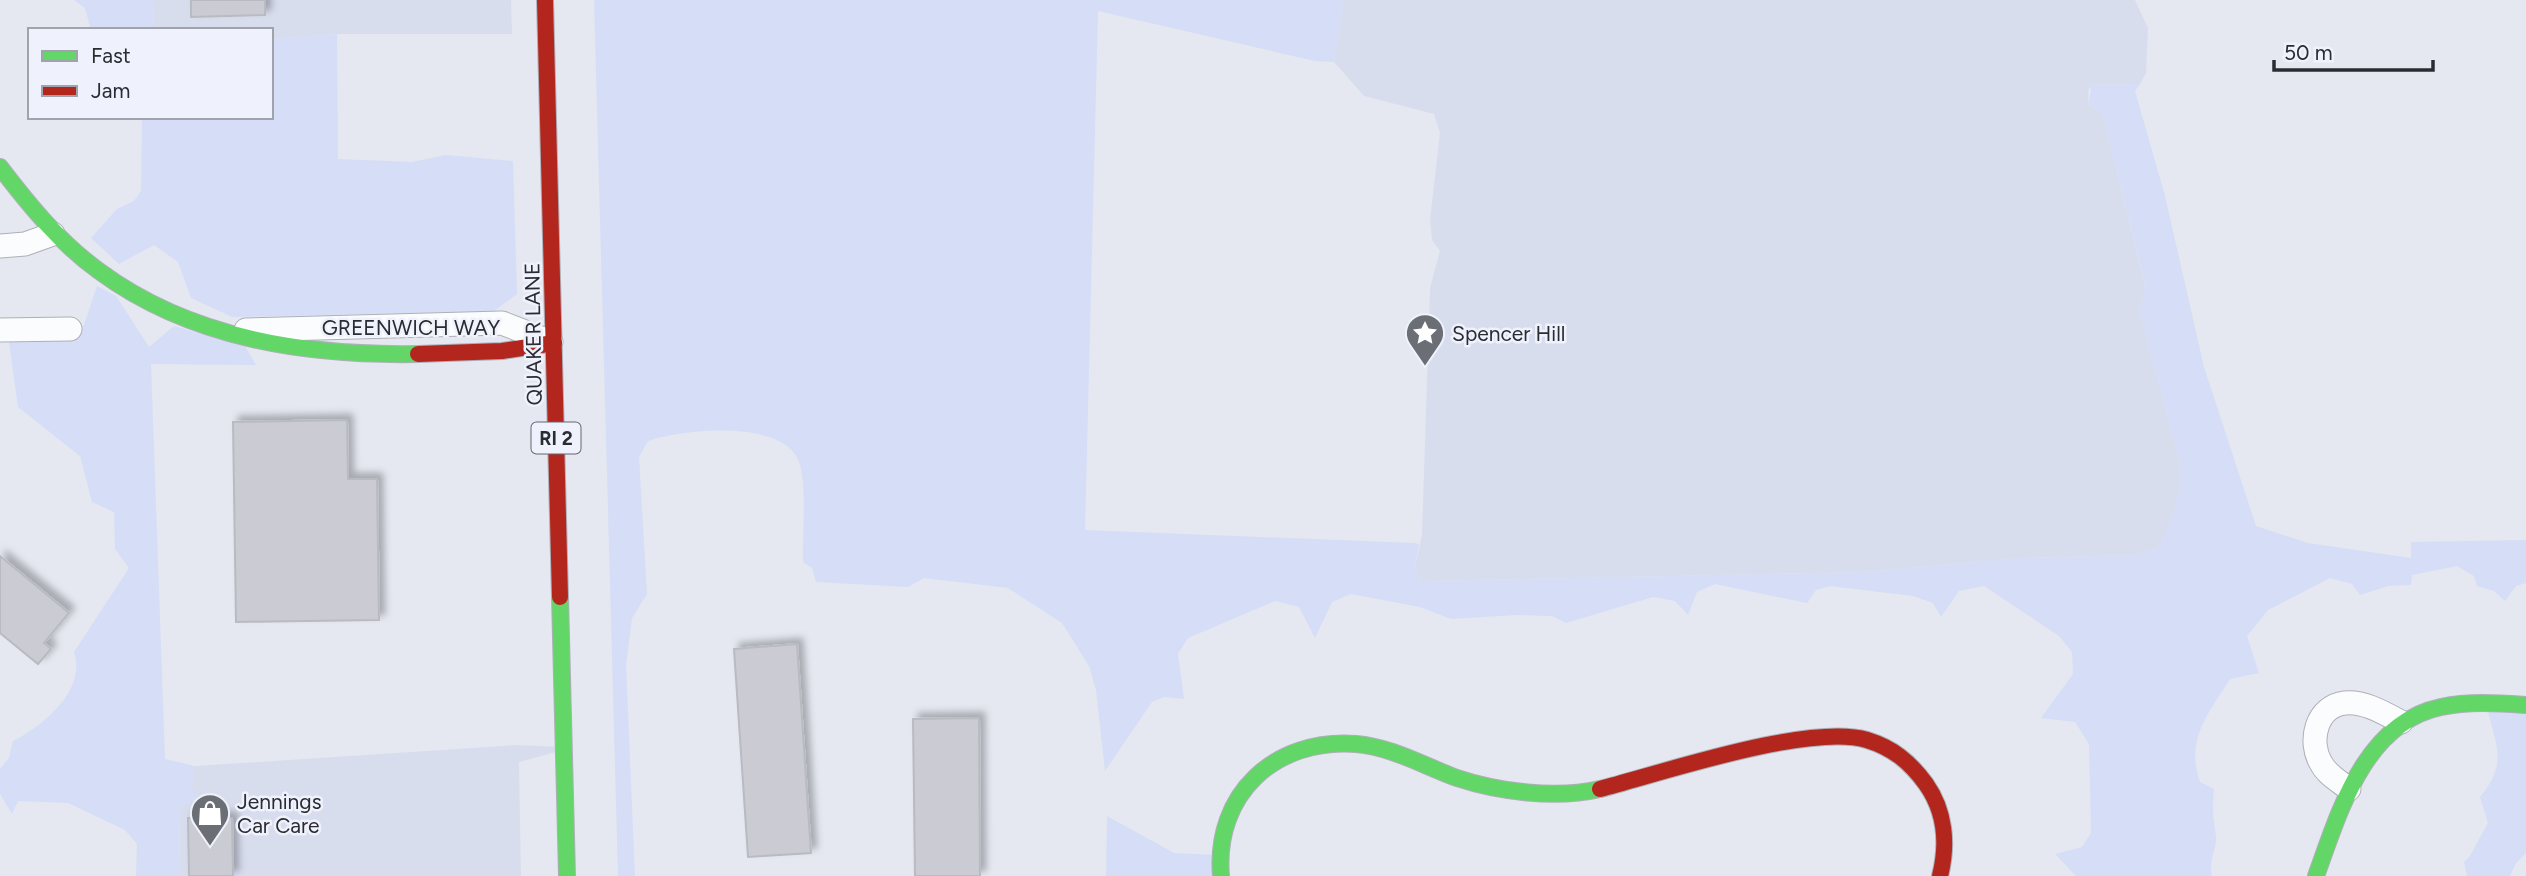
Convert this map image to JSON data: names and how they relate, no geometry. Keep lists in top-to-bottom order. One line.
{"streets":{"street":["GREENWICH WAY","QUAKER LANE","RI 2"]},"crossings":[["GREENWICH WAY","QUAKER LANE"]],"places":{"place":["Spencer Hill"],"shop":["Jennings Car Care"]},"legend":["Fast","Jam"],"scale_bar":"50 m"}
